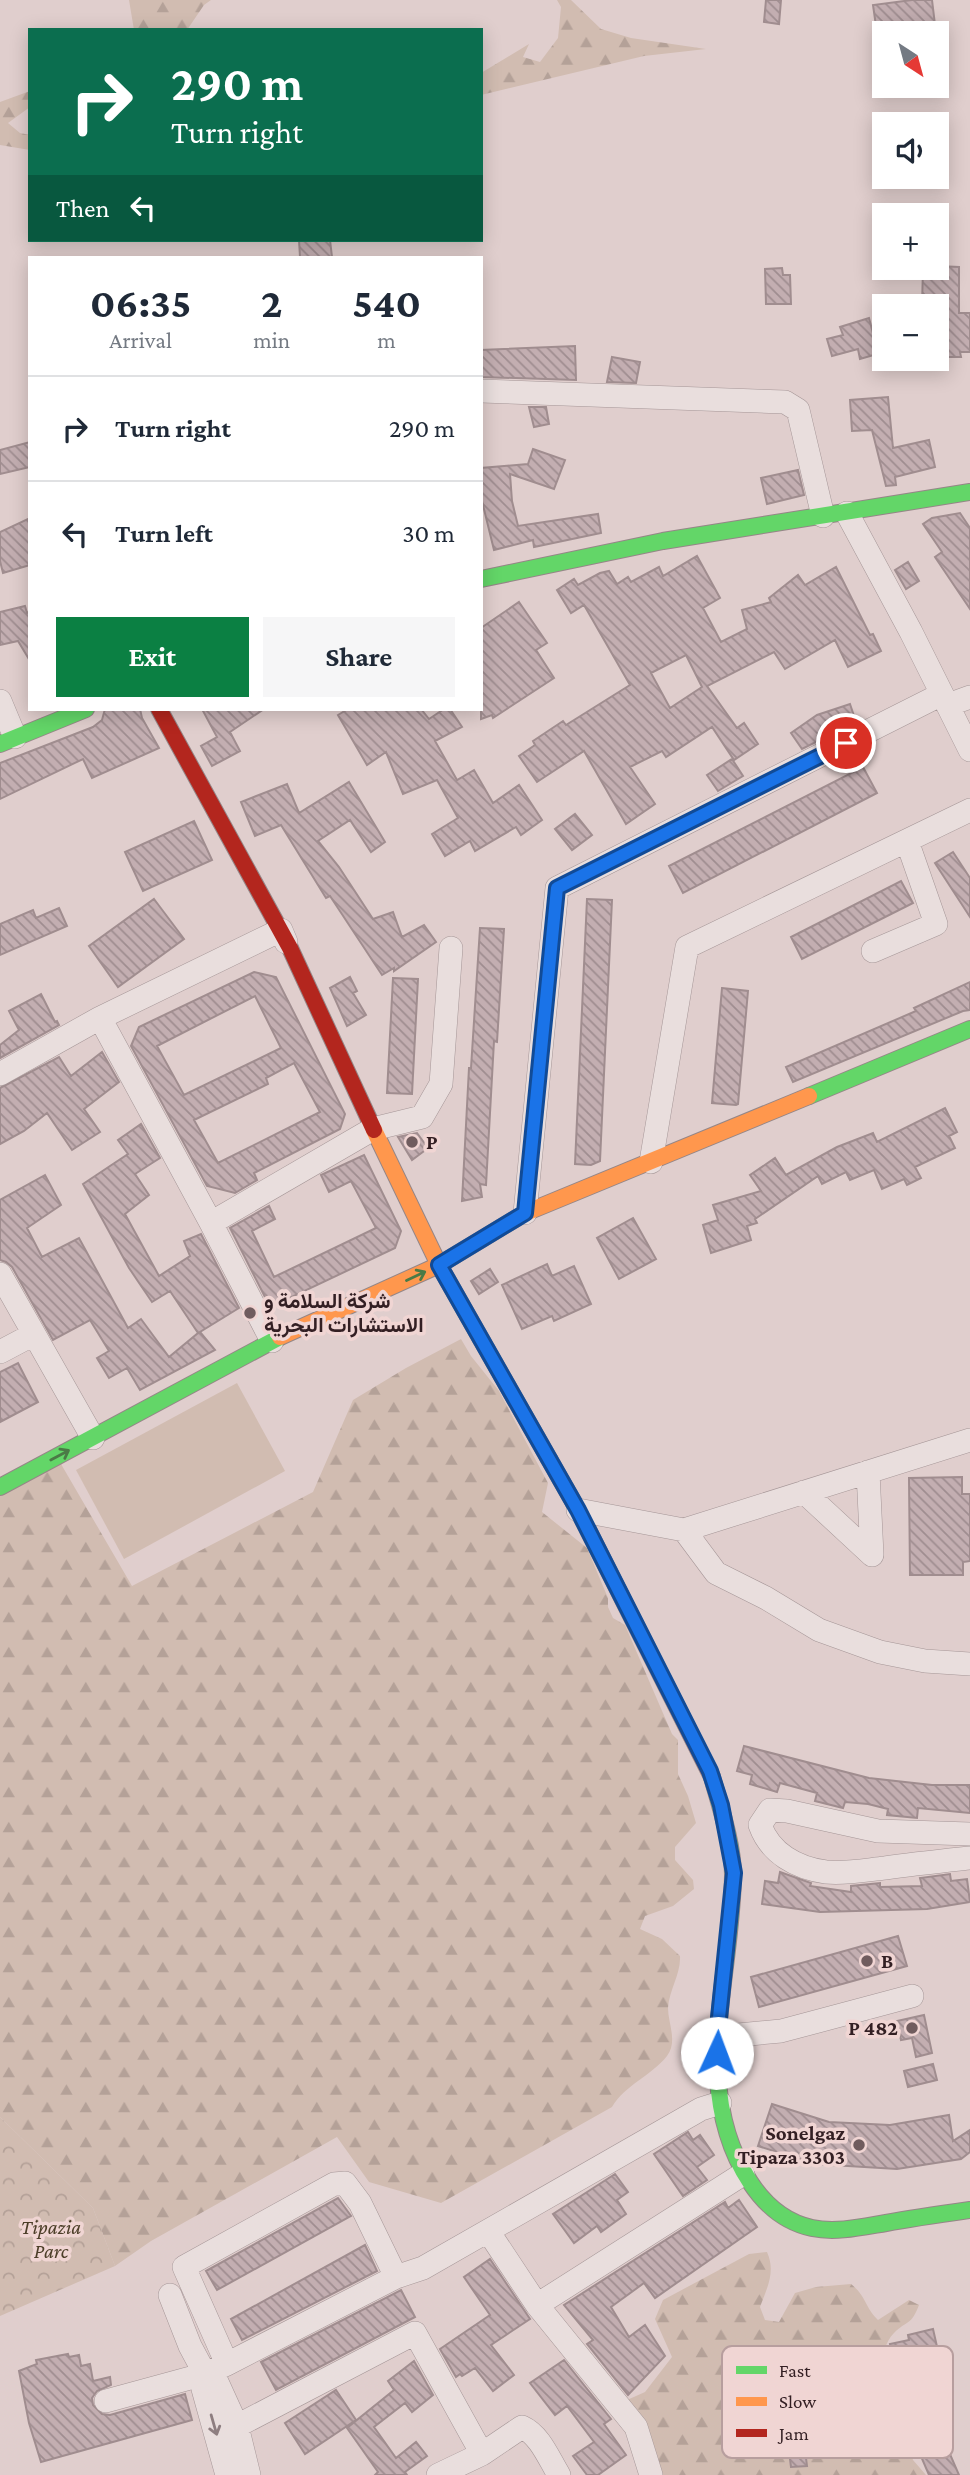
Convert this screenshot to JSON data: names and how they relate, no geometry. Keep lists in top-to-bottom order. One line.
{"parks":["Tipazia Parc"],"places":["P","شركة السلامة و الاستشارات البحرية","B","P 482","Sonelgaz Tipaza 3303"],"legend":["Fast","Slow","Jam"],"north":"bottom right","page":{"map_buttons":["+","−"],"turn":["290 m","Turn right"],"then":"Then","eta":["06:35","Arrival","2","min","540","m"],"list":[{"name":"Turn right","value":"290 m"},{"name":"Turn left","value":"30 m"}],"buttons":["Exit","Share"]}}
